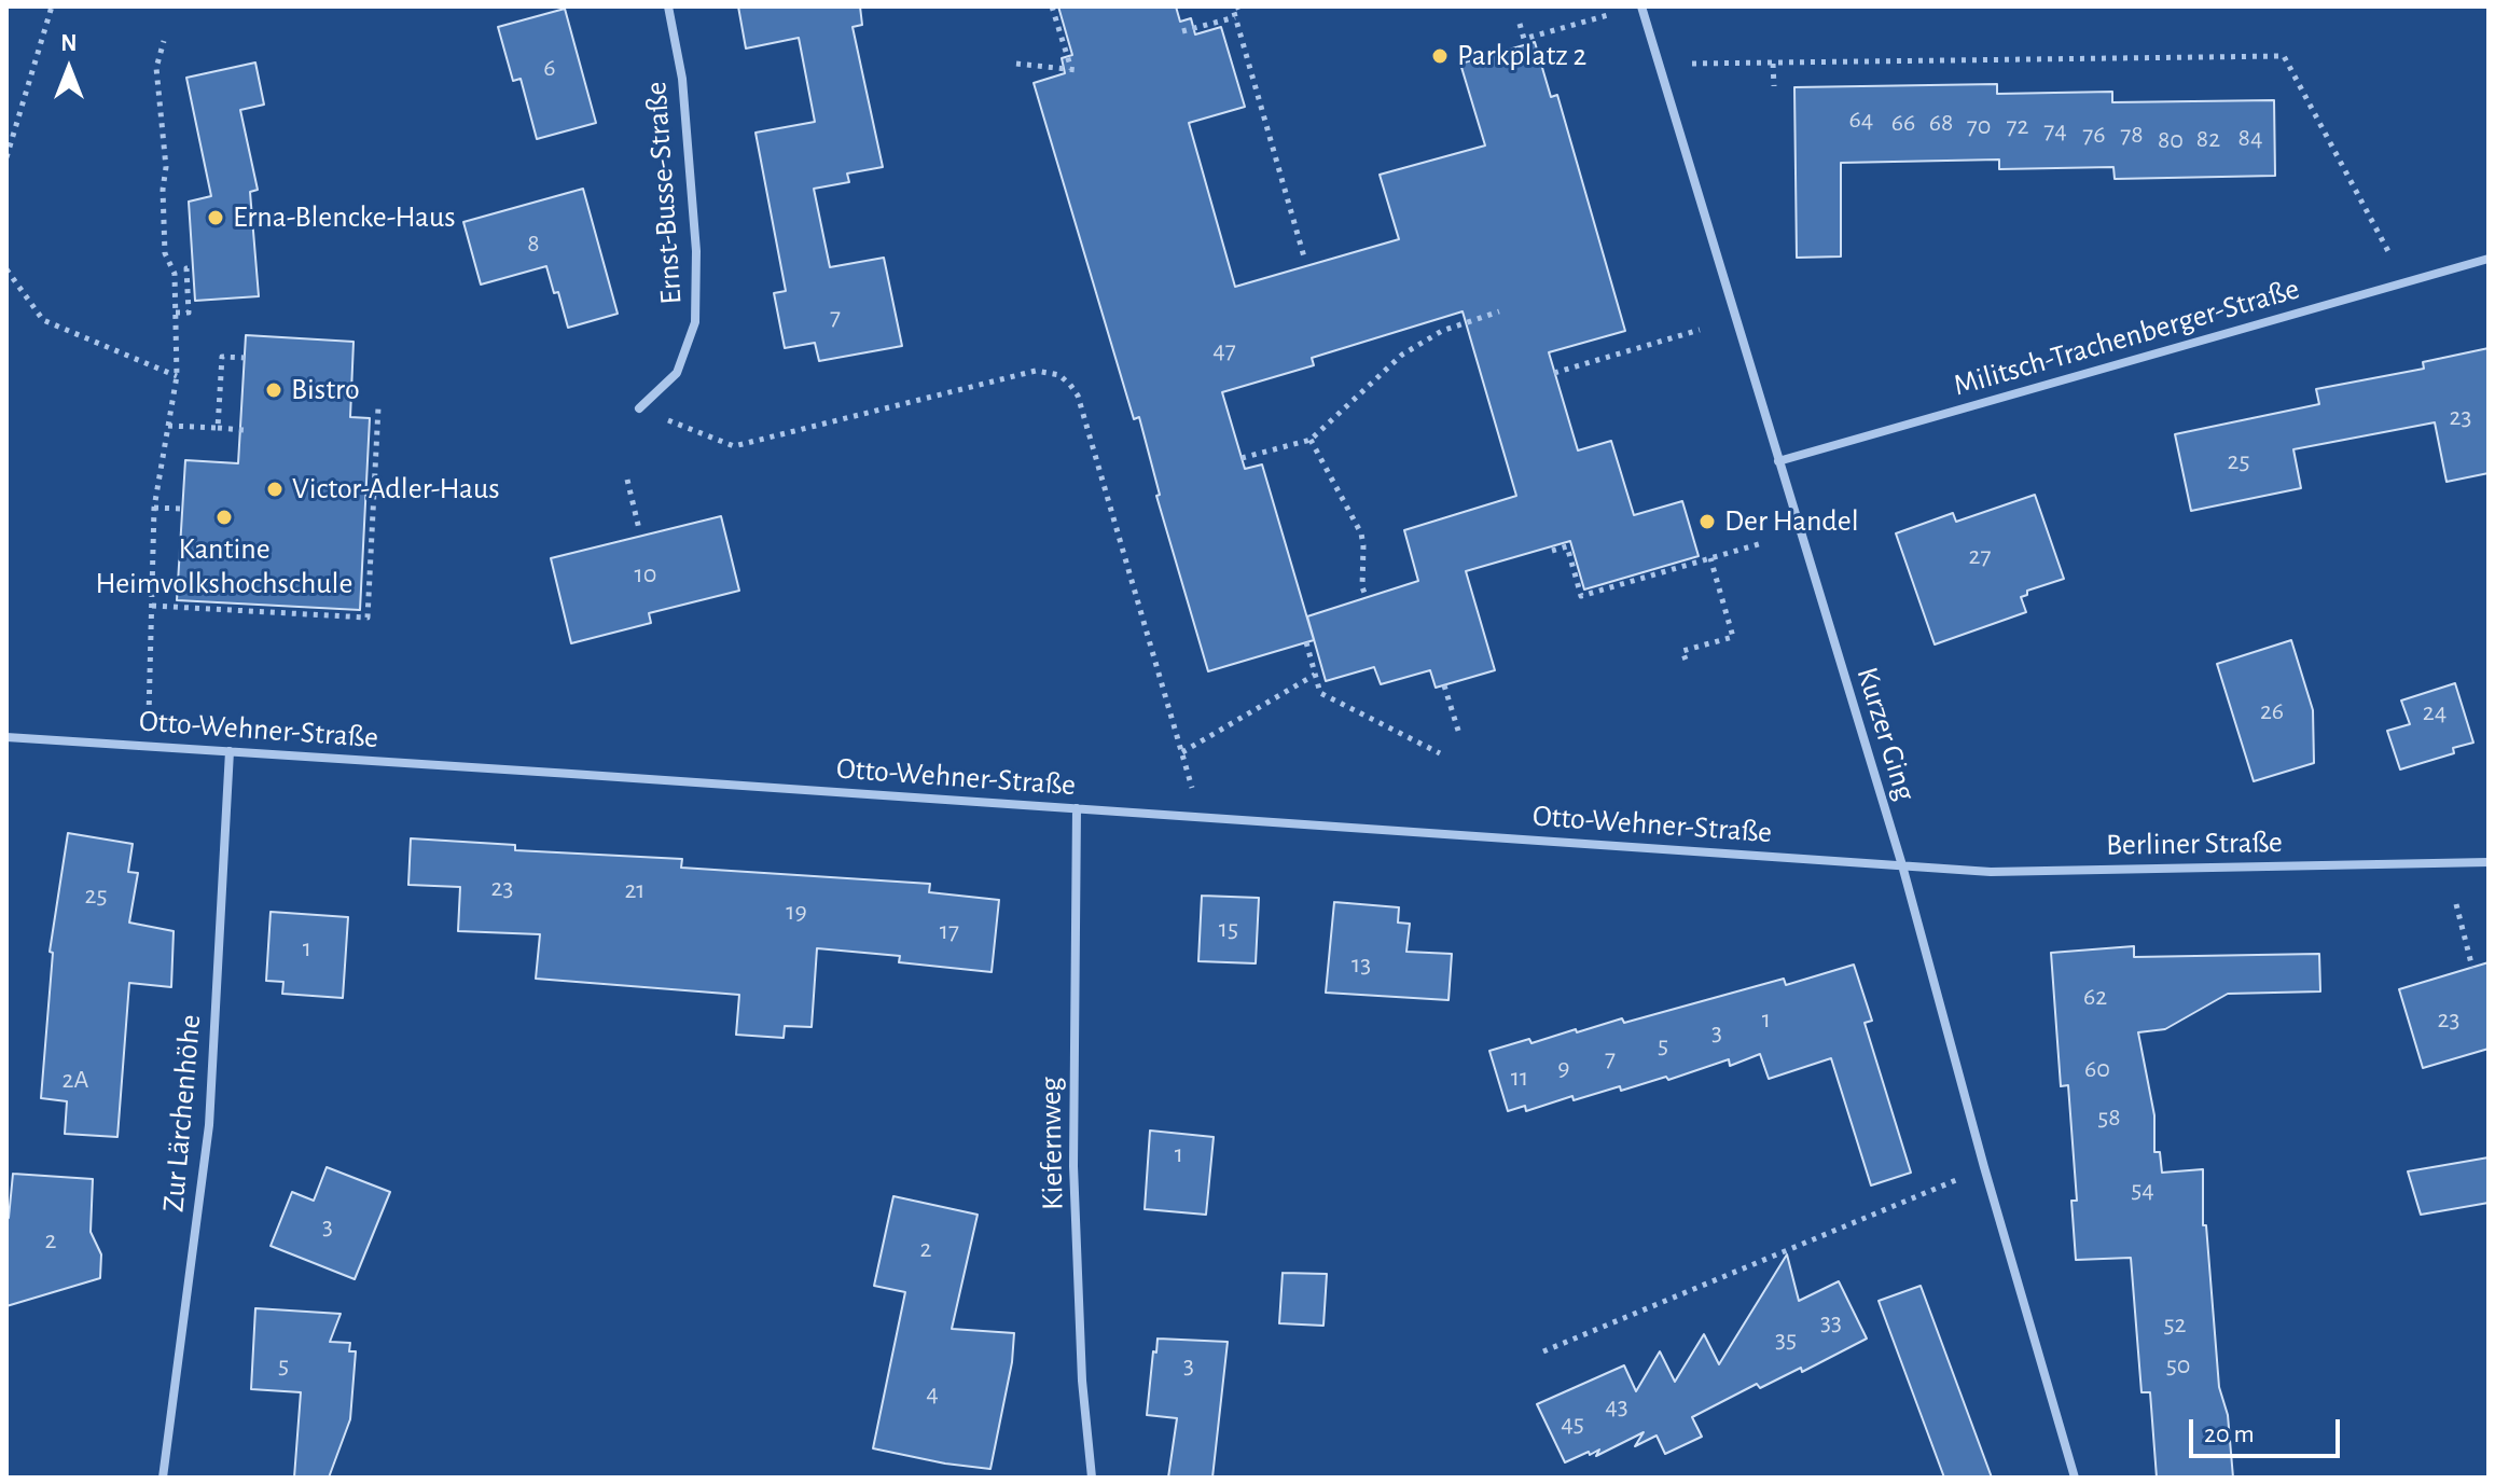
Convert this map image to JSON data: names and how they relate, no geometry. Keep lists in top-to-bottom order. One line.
{"streets":{"street":["Ernst-Busse-Straße","Militsch-Trachenberger-Straße","Otto-Wehner-Straße","Kurzer Ging","Berliner Straße","Zur Lärchenhöhe","Kiefernweg"]},"crossings":[["Militsch-Trachenberger-Straße","Kurzer Ging"],["Otto-Wehner-Straße","Kurzer Ging"],["Otto-Wehner-Straße","Berliner Straße"],["Otto-Wehner-Straße","Zur Lärchenhöhe"],["Otto-Wehner-Straße","Kiefernweg"],["Kurzer Ging","Berliner Straße"]],"places":["Parkplatz 2","Erna-Blencke-Haus","Bistro","Victor-Adler-Haus","Kantine Heimvolkshochschule","Der Handel"],"house_numbers":["6","64","66","68","70","72","74","76","78","84","82","80","8","7","47","23","25","27","10","26","24","23","21","25","19","15","17","1","13","62","1","23","3","5","7","9","60","11","2A","58","1","54","3","2","2","33","52","35","5","3","50","4","43","45"],"scale_bar":"20 m","north":"top"}
